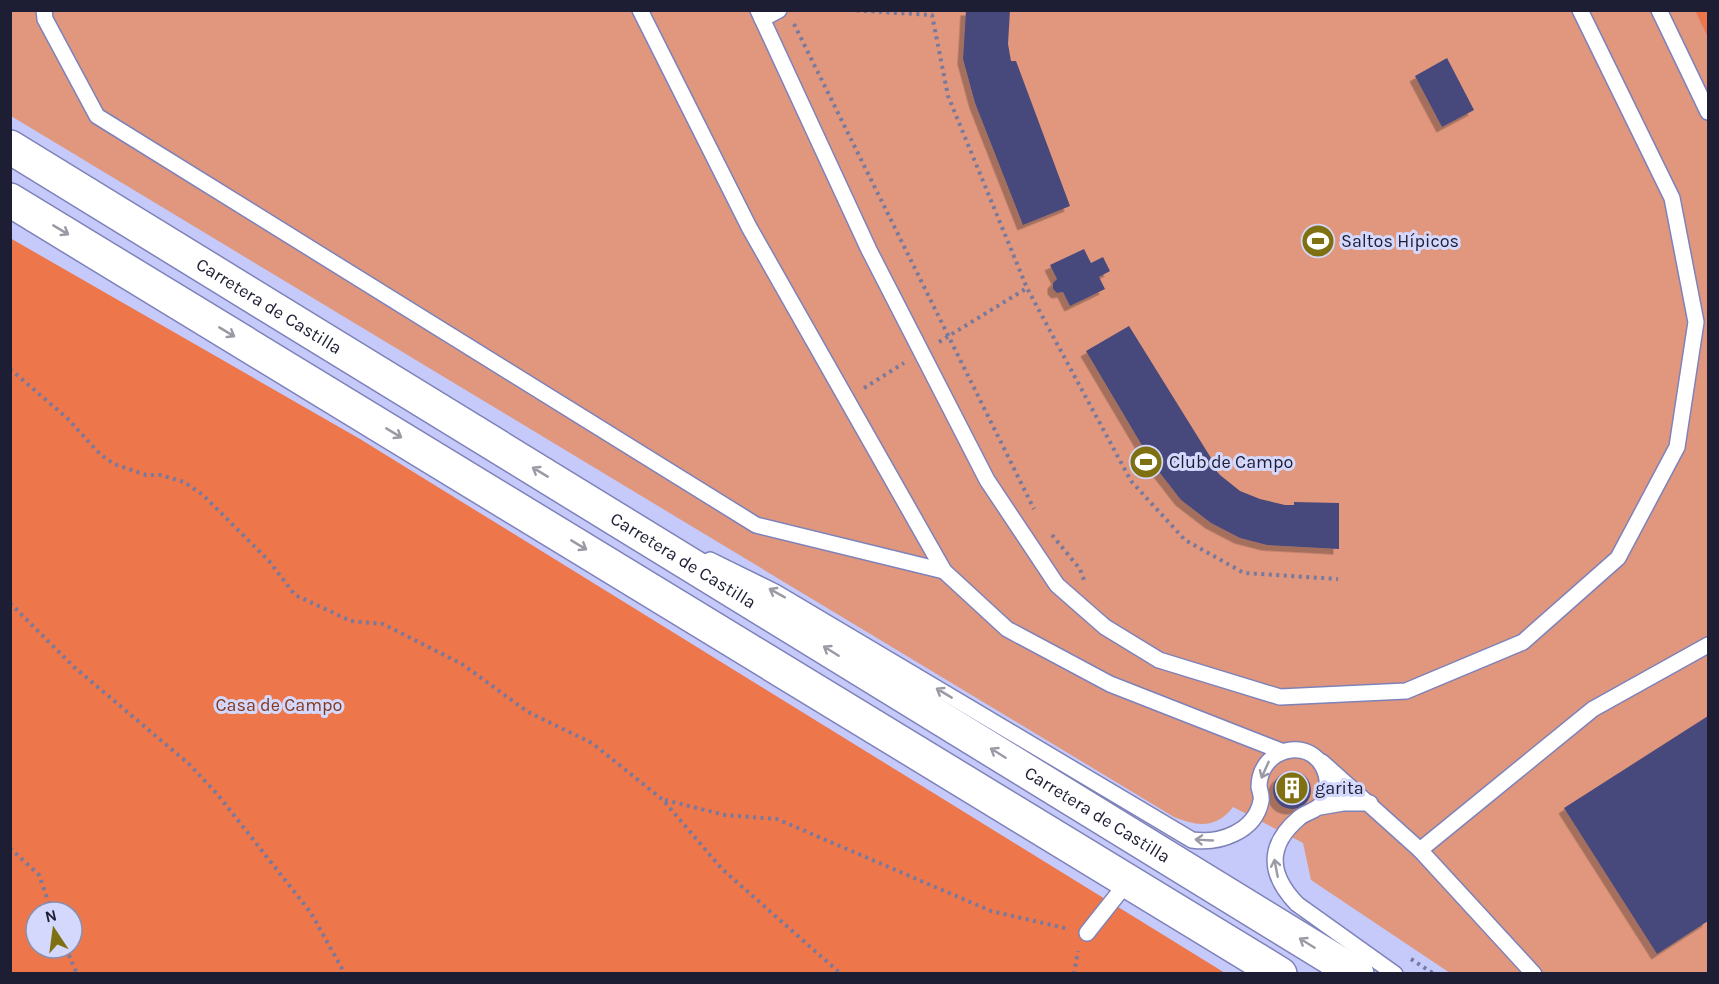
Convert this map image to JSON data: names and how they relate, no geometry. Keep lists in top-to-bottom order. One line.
{"streets":{"highway":["Carretera de Castilla"]},"parks":["Casa de Campo"],"places":{"sports":["Saltos Hípicos","Club de Campo"],"building":["garita"]},"north":"top"}
